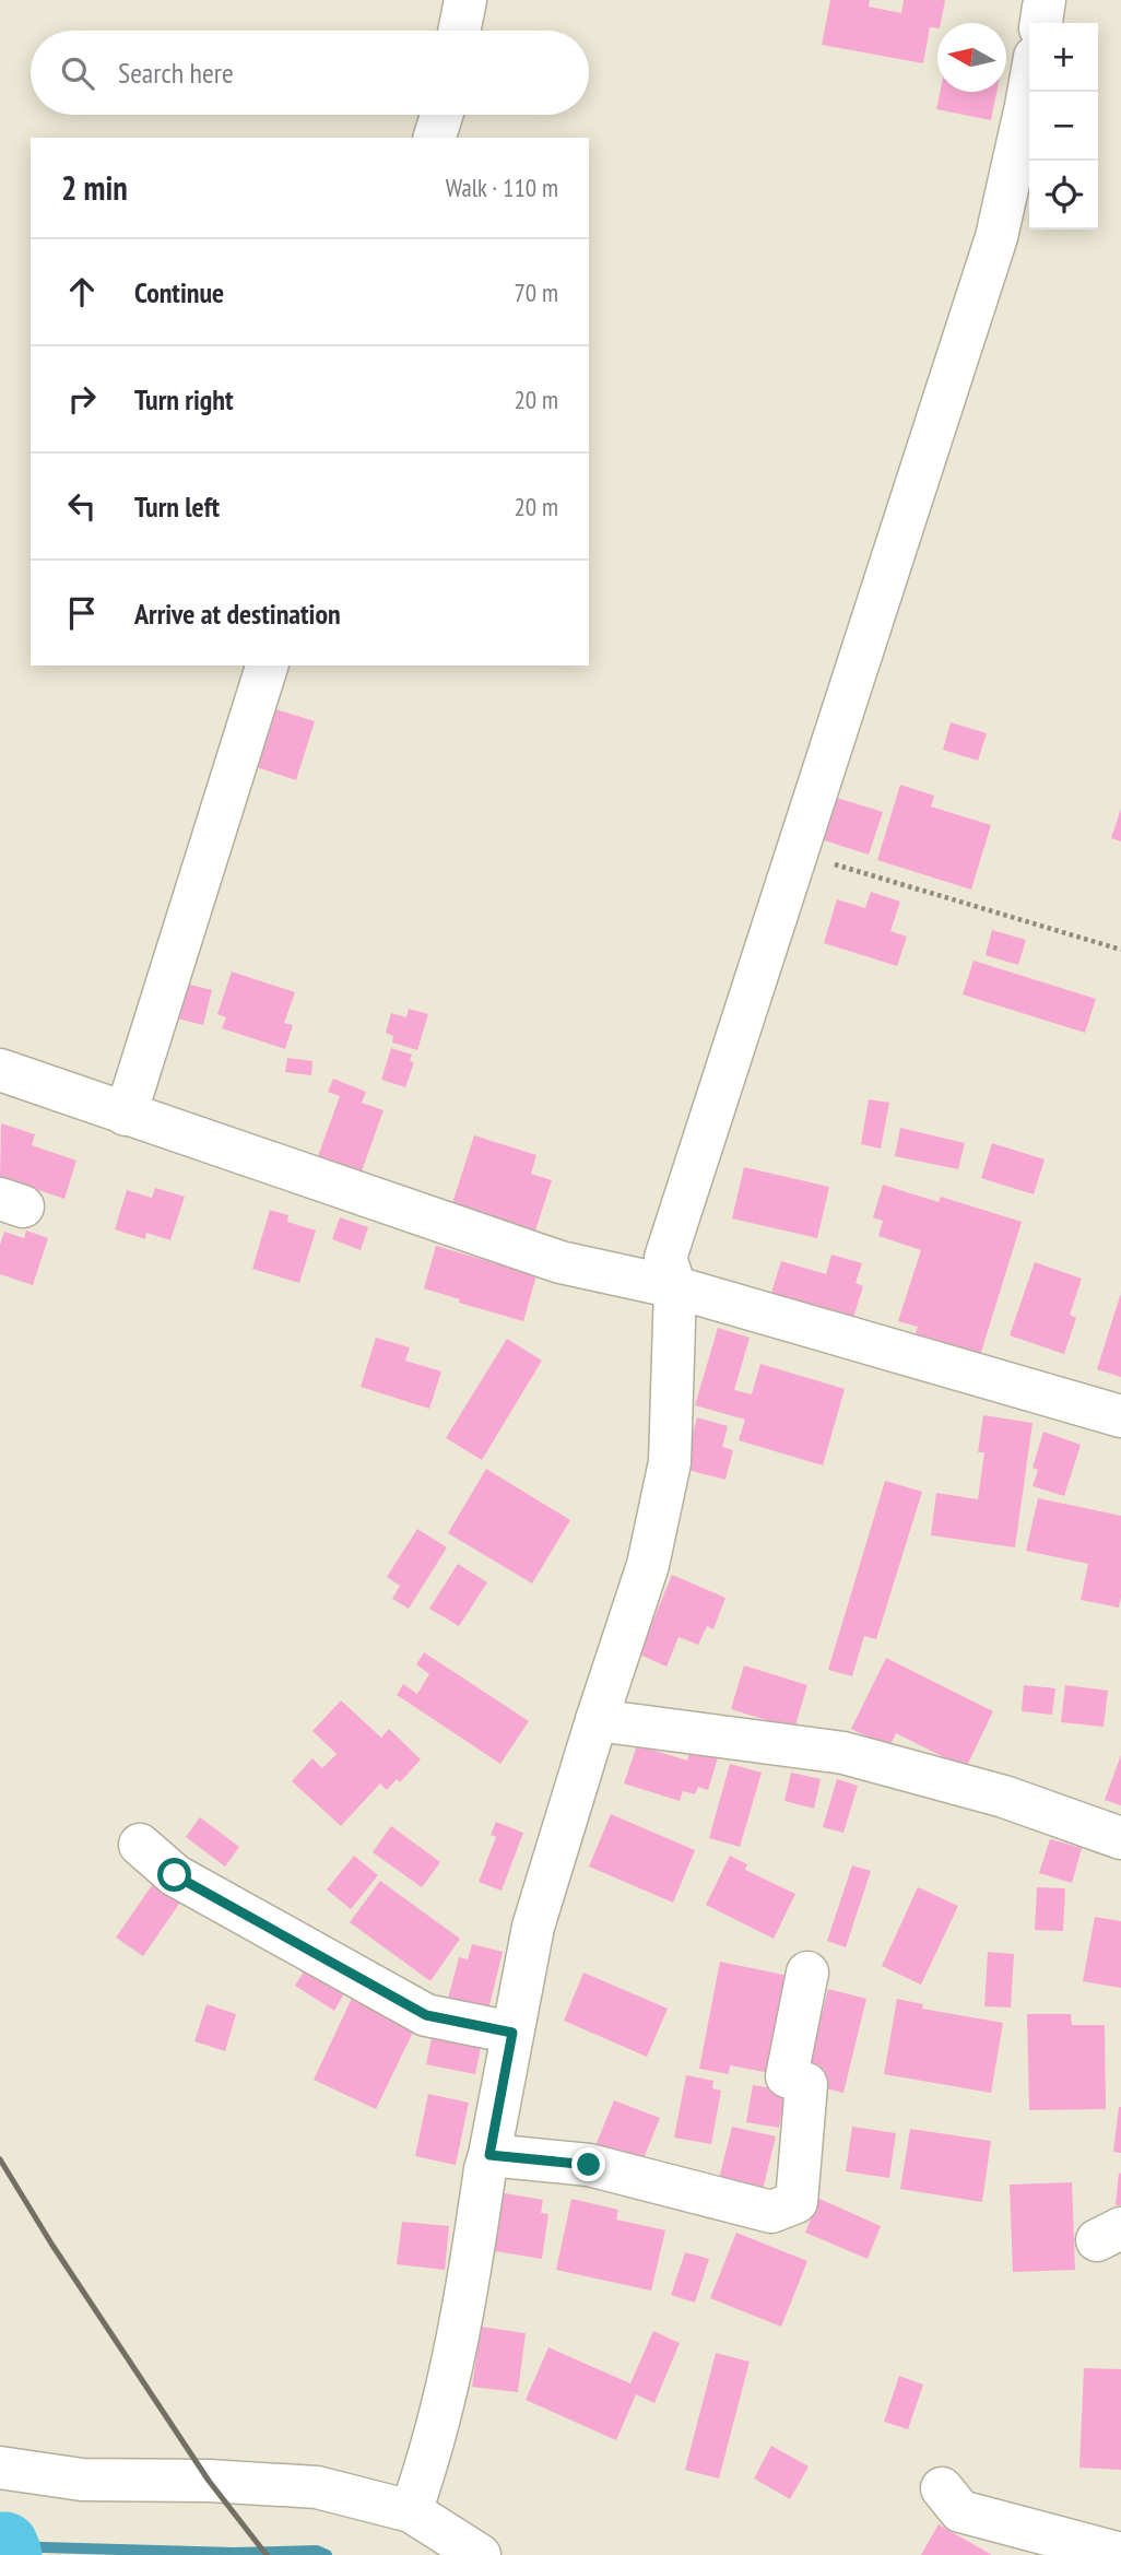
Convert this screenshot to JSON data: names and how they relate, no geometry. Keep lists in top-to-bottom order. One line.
{"north":"left","page":{"map_buttons":["+","−"],"search":"Search here","heading":["2 min","Walk · 110 m"],"list":[["Continue","70 m"],["Turn right","20 m"],["Turn left","20 m"],"Arrive at destination"]}}
